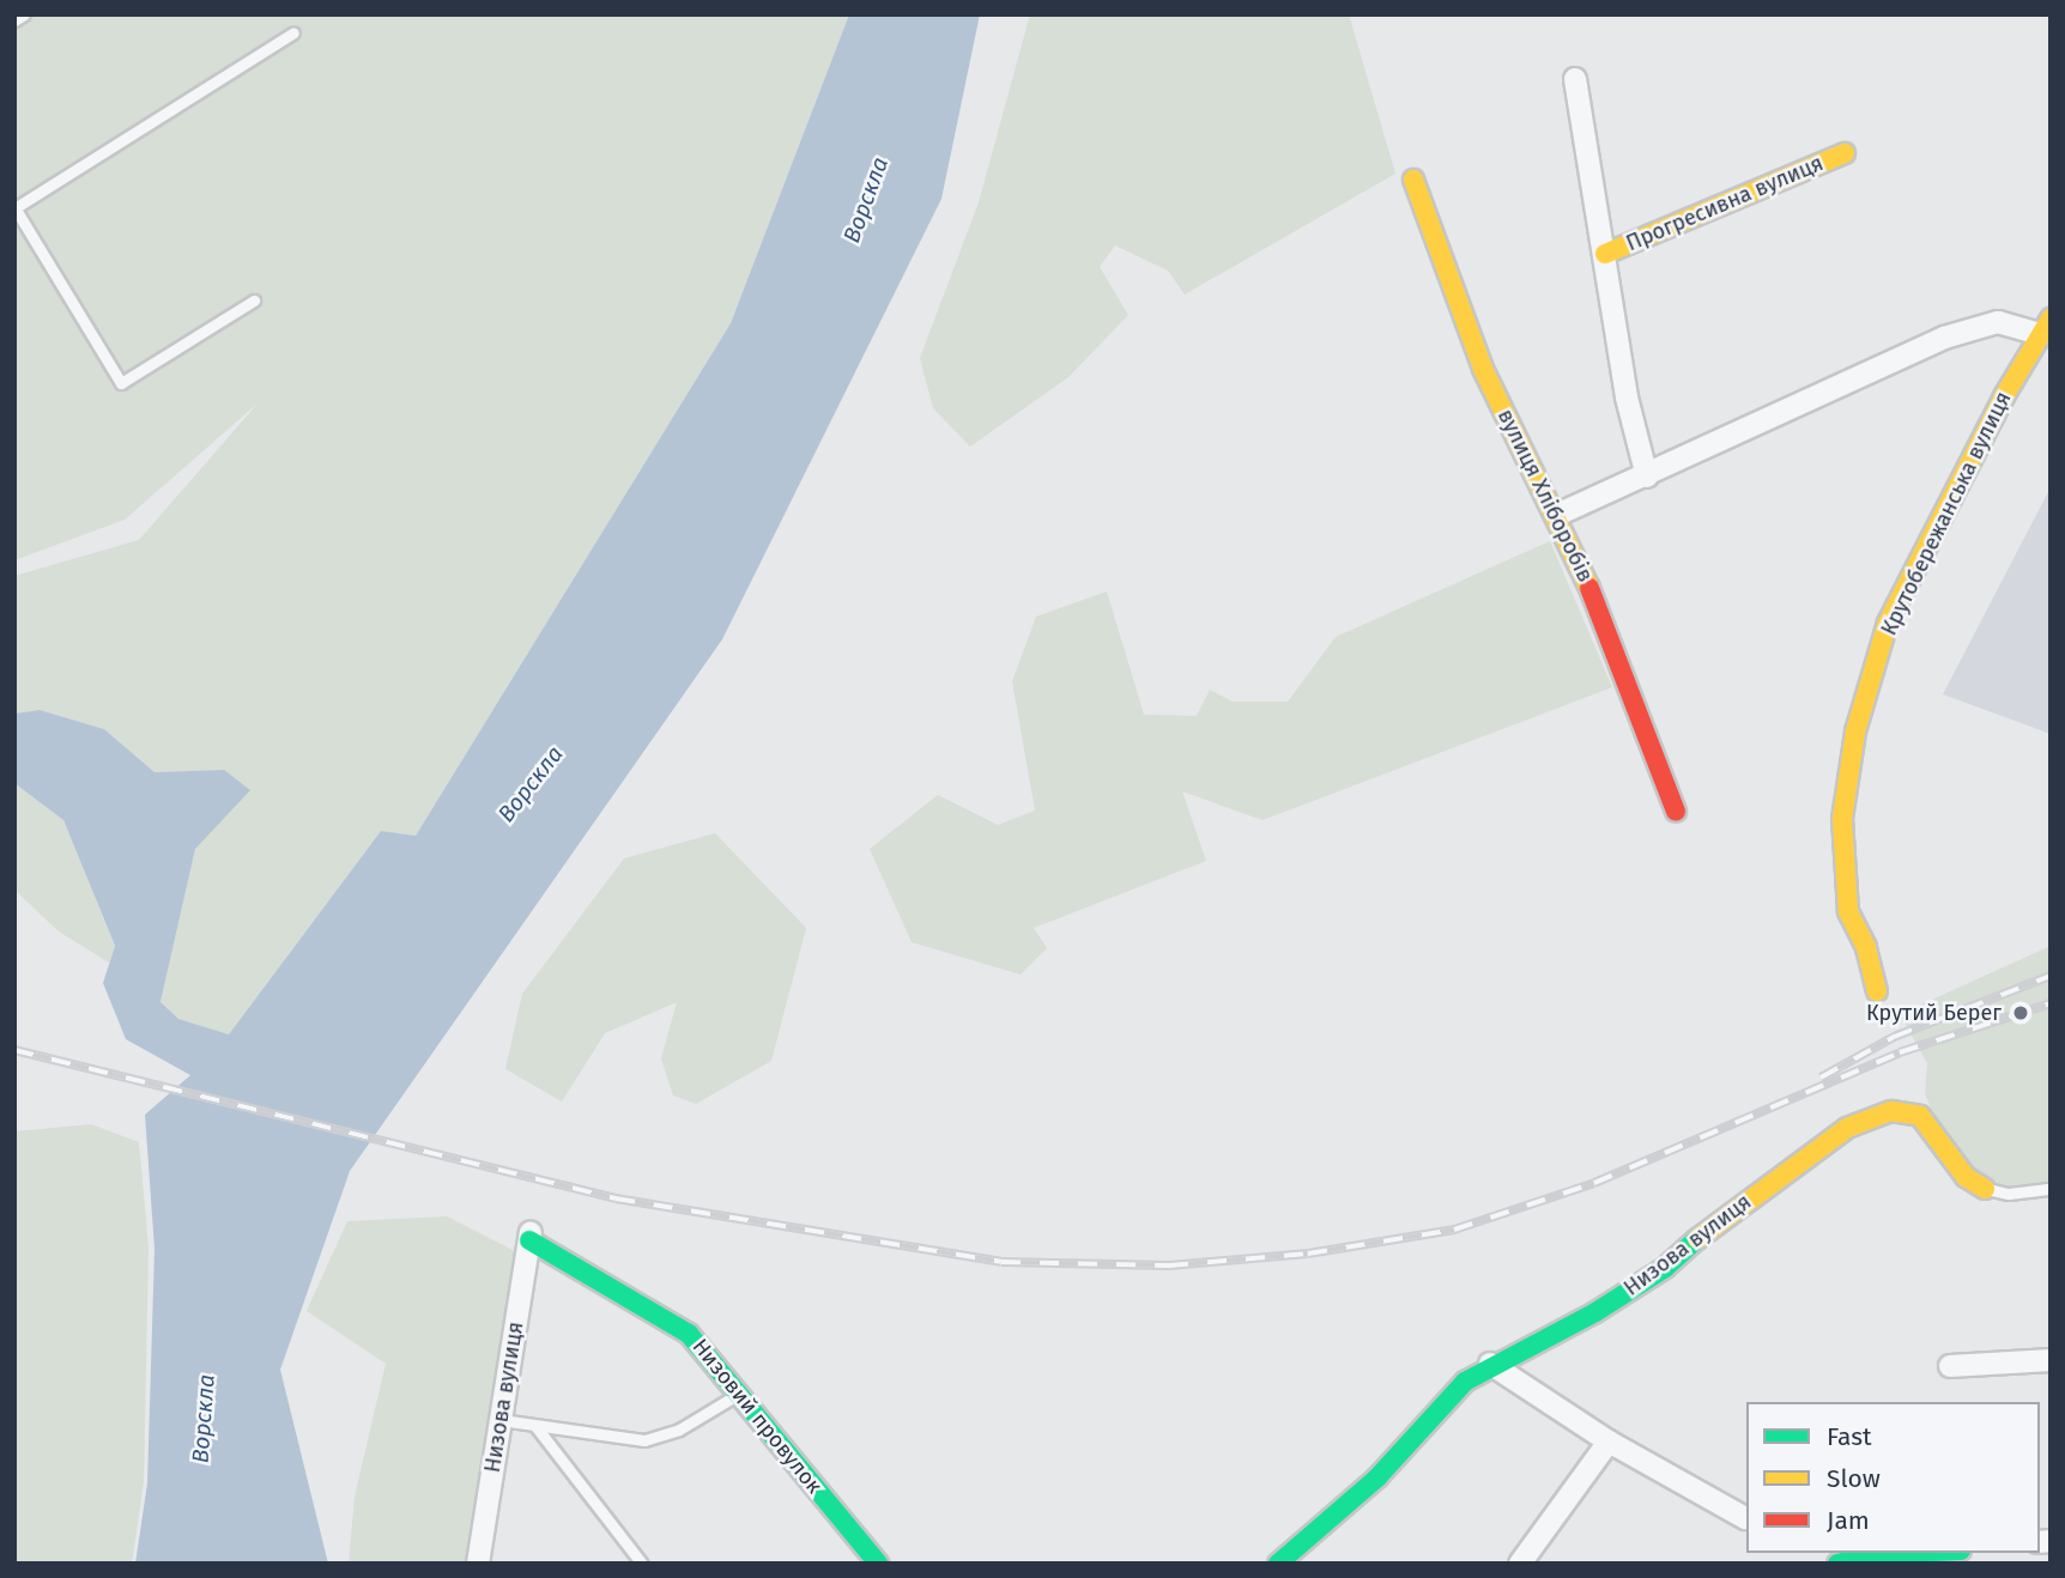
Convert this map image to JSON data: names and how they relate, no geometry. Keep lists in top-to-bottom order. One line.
{"streets":{"street":["Прогресивна вулиця","вулиця Хліборобів","Крутобережанська вулиця","Низова вулиця","Низовий провулок"]},"crossings":[["Прогресивна вулиця","Крутобережанська вулиця"],["вулиця Хліборобів","Крутобережанська вулиця"],["Низова вулиця","Низовий провулок"]],"water":["Ворскла"],"places":["Крутий Берег"],"legend":["Fast","Slow","Jam"]}
